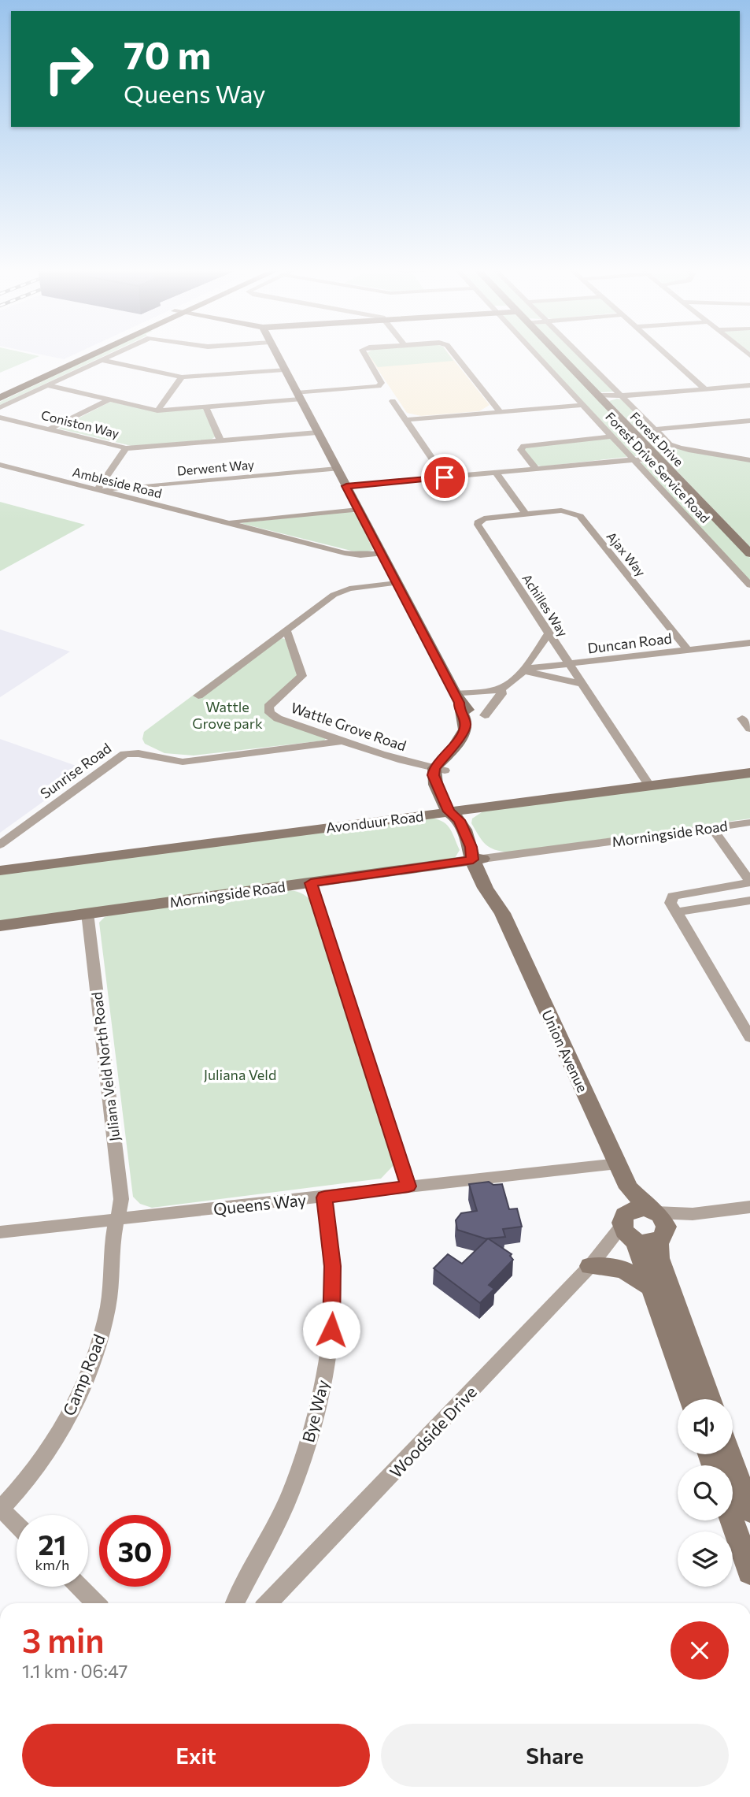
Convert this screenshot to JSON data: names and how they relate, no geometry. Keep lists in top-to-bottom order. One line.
{"streets":{"street":["Coniston Way","Forest Drive","Derwent Way","Forest Drive Service Road","Ambleside Road","Ajax Way","Achilles Way","Duncan Road","Wattle Grove Road","Sunrise Road","Avonduur Road","Morningside Road","Union Avenue","Juliana Veld North Road","Queens Way","Camp Road","Bye Way","Woodside Drive"]},"crossings":[["Derwent Way","Ambleside Road"],["Ajax Way","Achilles Way"],["Ajax Way","Duncan Road"],["Achilles Way","Duncan Road"],["Achilles Way","Avonduur Road"],["Wattle Grove Road","Sunrise Road"],["Wattle Grove Road","Union Avenue"],["Avonduur Road","Union Avenue"],["Morningside Road","Union Avenue"],["Morningside Road","Juliana Veld North Road"],["Union Avenue","Queens Way"],["Union Avenue","Woodside Drive"],["Juliana Veld North Road","Queens Way"],["Juliana Veld North Road","Camp Road"],["Queens Way","Camp Road"],["Queens Way","Bye Way"]],"parks":["Wattle Grove park","Juliana Veld"],"page":{"turn":["70 m","Queens Way"],"speed":"21 km/h","limit":"30","heading":["3 min","1.1 km · 06:47"],"buttons":["Exit","Share"]}}
